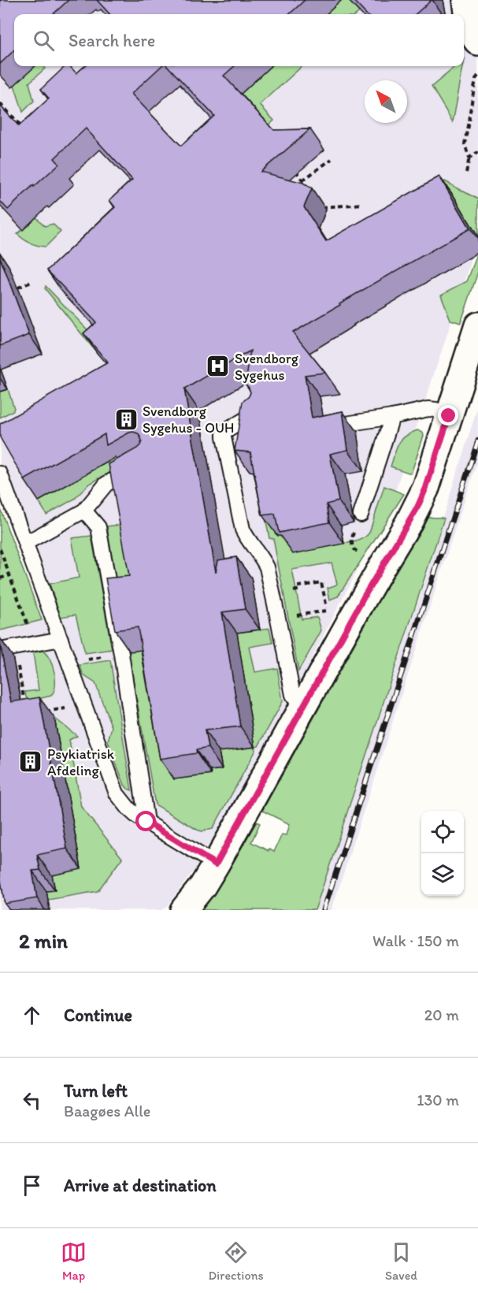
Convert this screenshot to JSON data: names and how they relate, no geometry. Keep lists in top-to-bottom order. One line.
{"places":{"hospital":["Svendborg Sygehus"],"building":["Svendborg Sygehus - OUH","Psykiatrisk Afdeling"]},"north":"top left","page":{"search":"Search here","heading":["2 min","Walk · 150 m"],"list":[["Continue","20 m"],["Turn left","Baagøes Alle","130 m"],"Arrive at destination"],"nav":["Map","Directions","Saved"]}}
